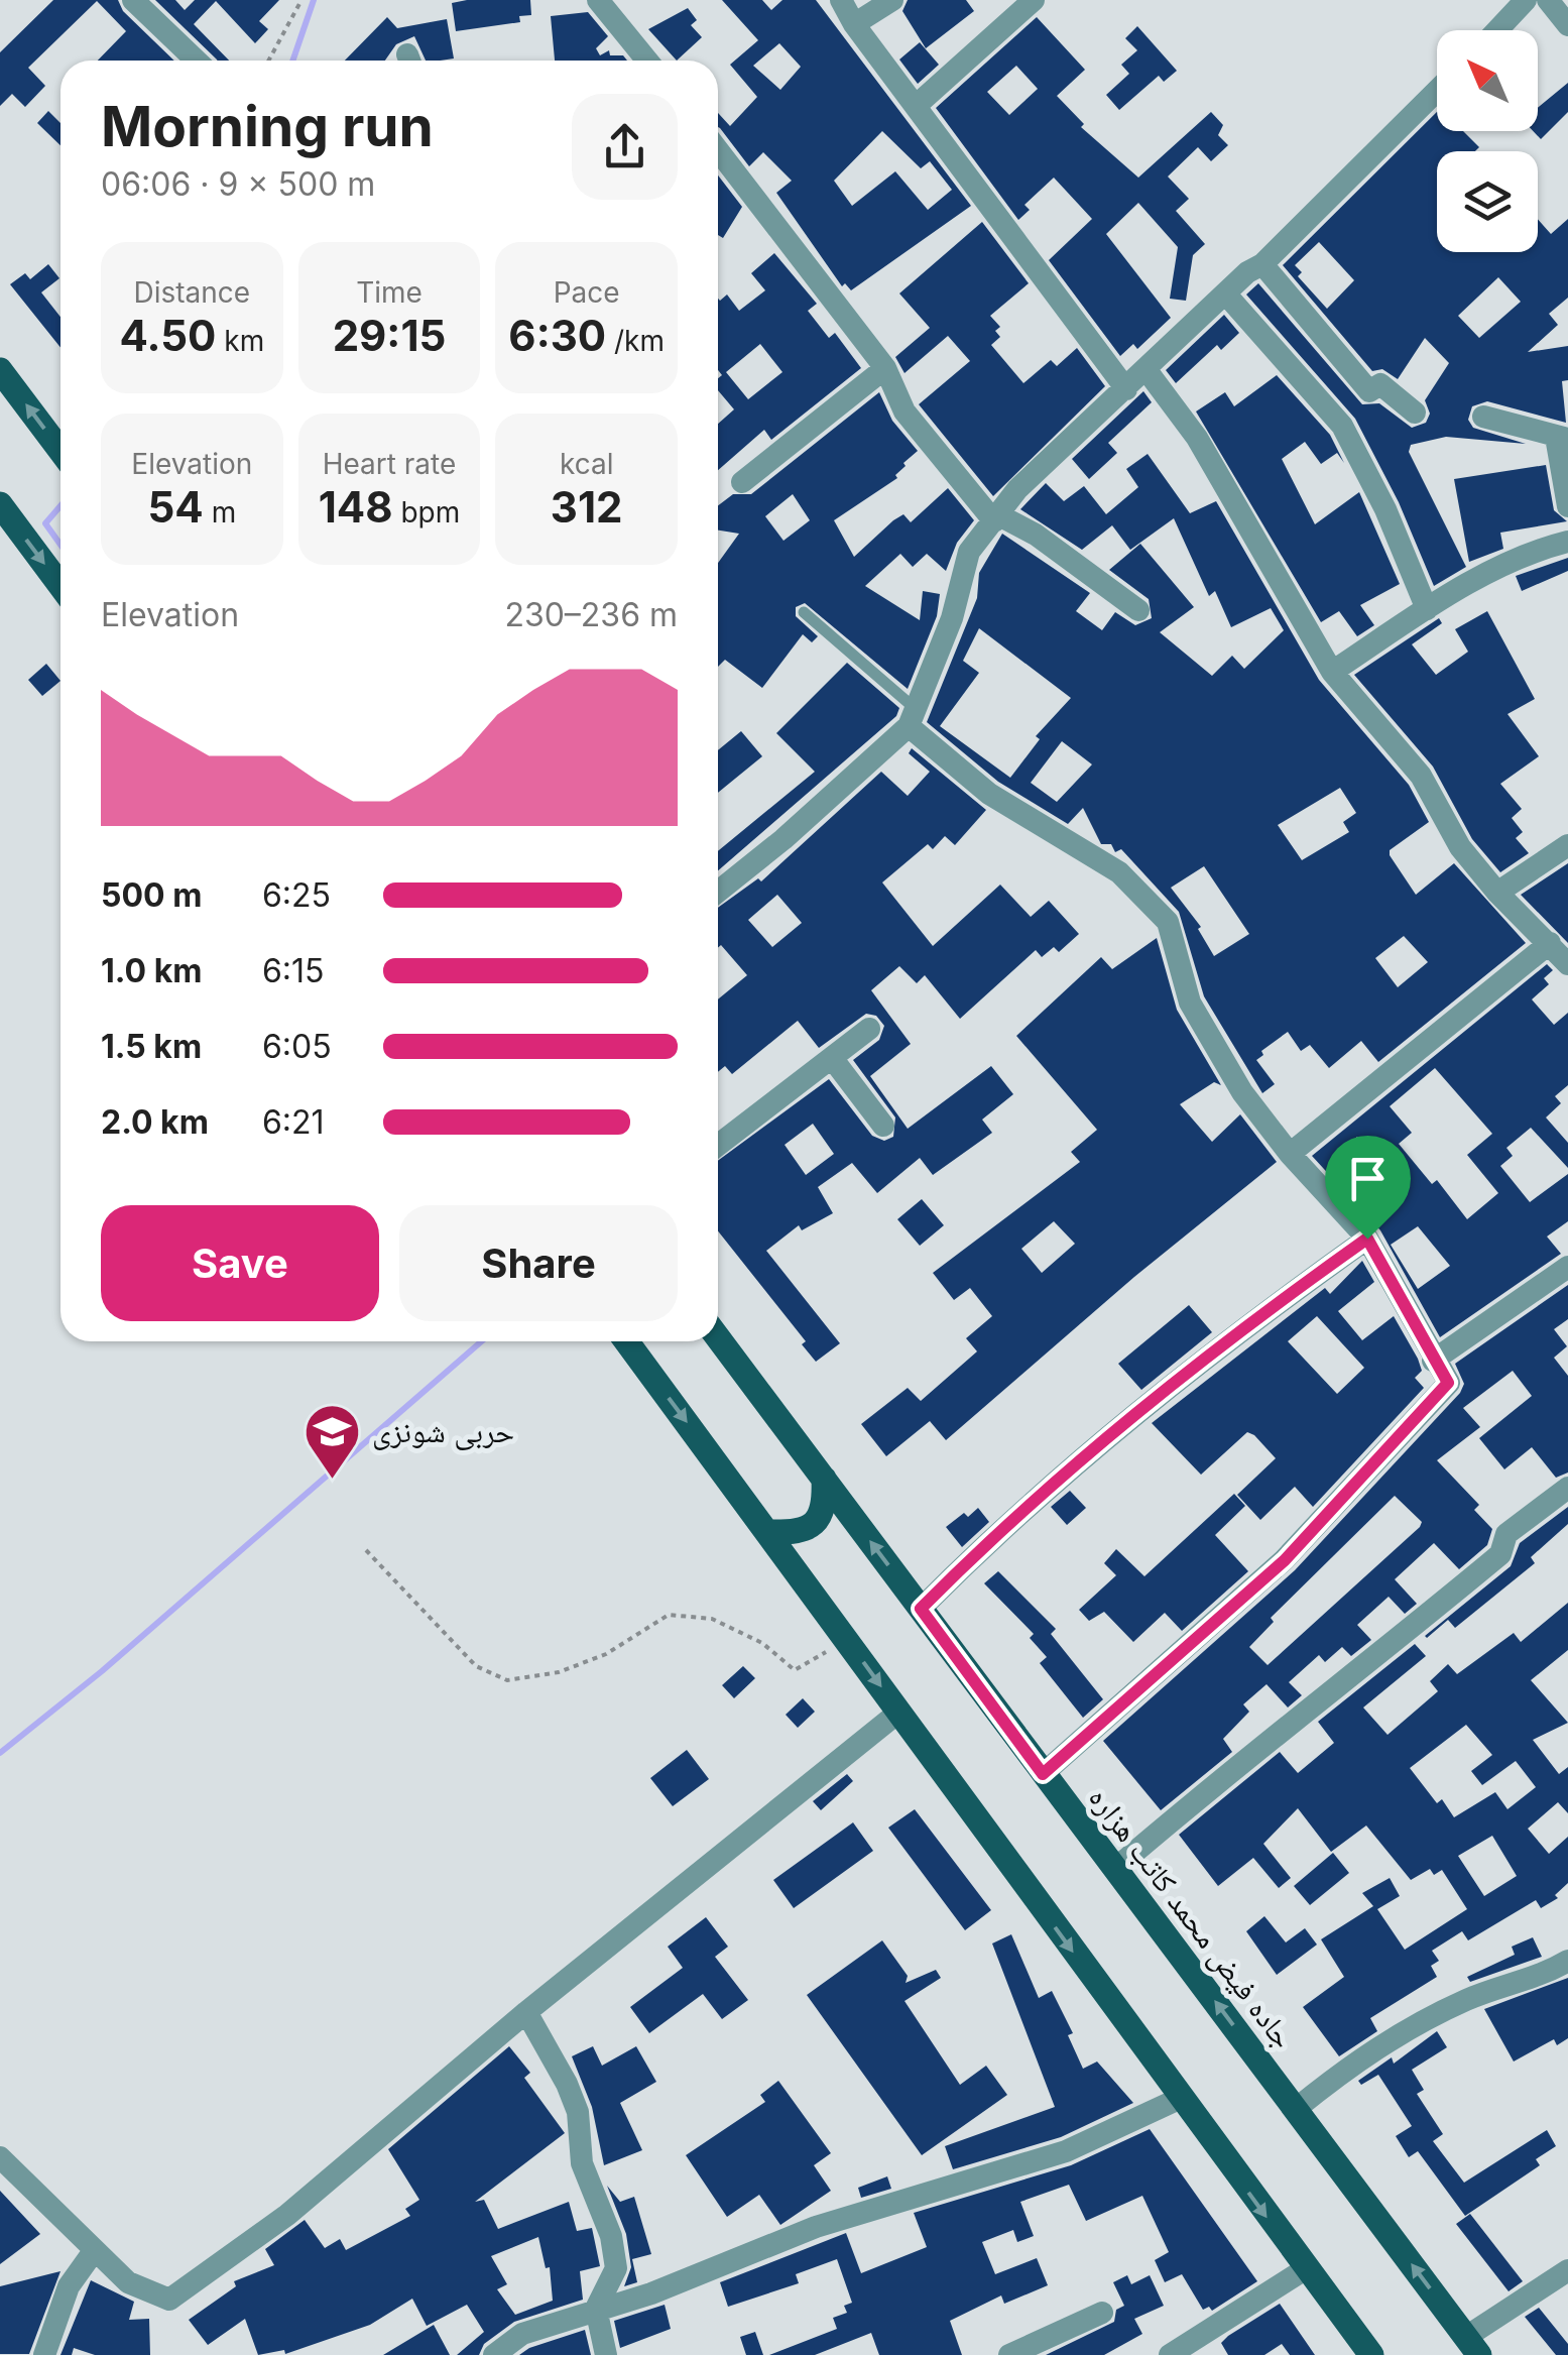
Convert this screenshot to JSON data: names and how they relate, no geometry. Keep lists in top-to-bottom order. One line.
{"streets":{"main road":["جاده فیض محمد کاتب هزاره"]},"places":{"school or university":["حربی شونزی"]},"north":"top left","page":{"heading":["Morning run","06:06 · 9 × 500 m"],"stats":[["Distance","4.50 km"],["Time","29:15"],["Pace","6:30 /km"],["Elevation","54 m"],["Heart rate","148 bpm"],["kcal","312"]],"chart":["Elevation","230–236 m"],"list":[{"name":"500 m","note":"6:25"},{"name":"1.0 km","note":"6:15"},{"name":"1.5 km","note":"6:05"},{"name":"2.0 km","note":"6:21"}],"buttons":["Save","Share"]}}
